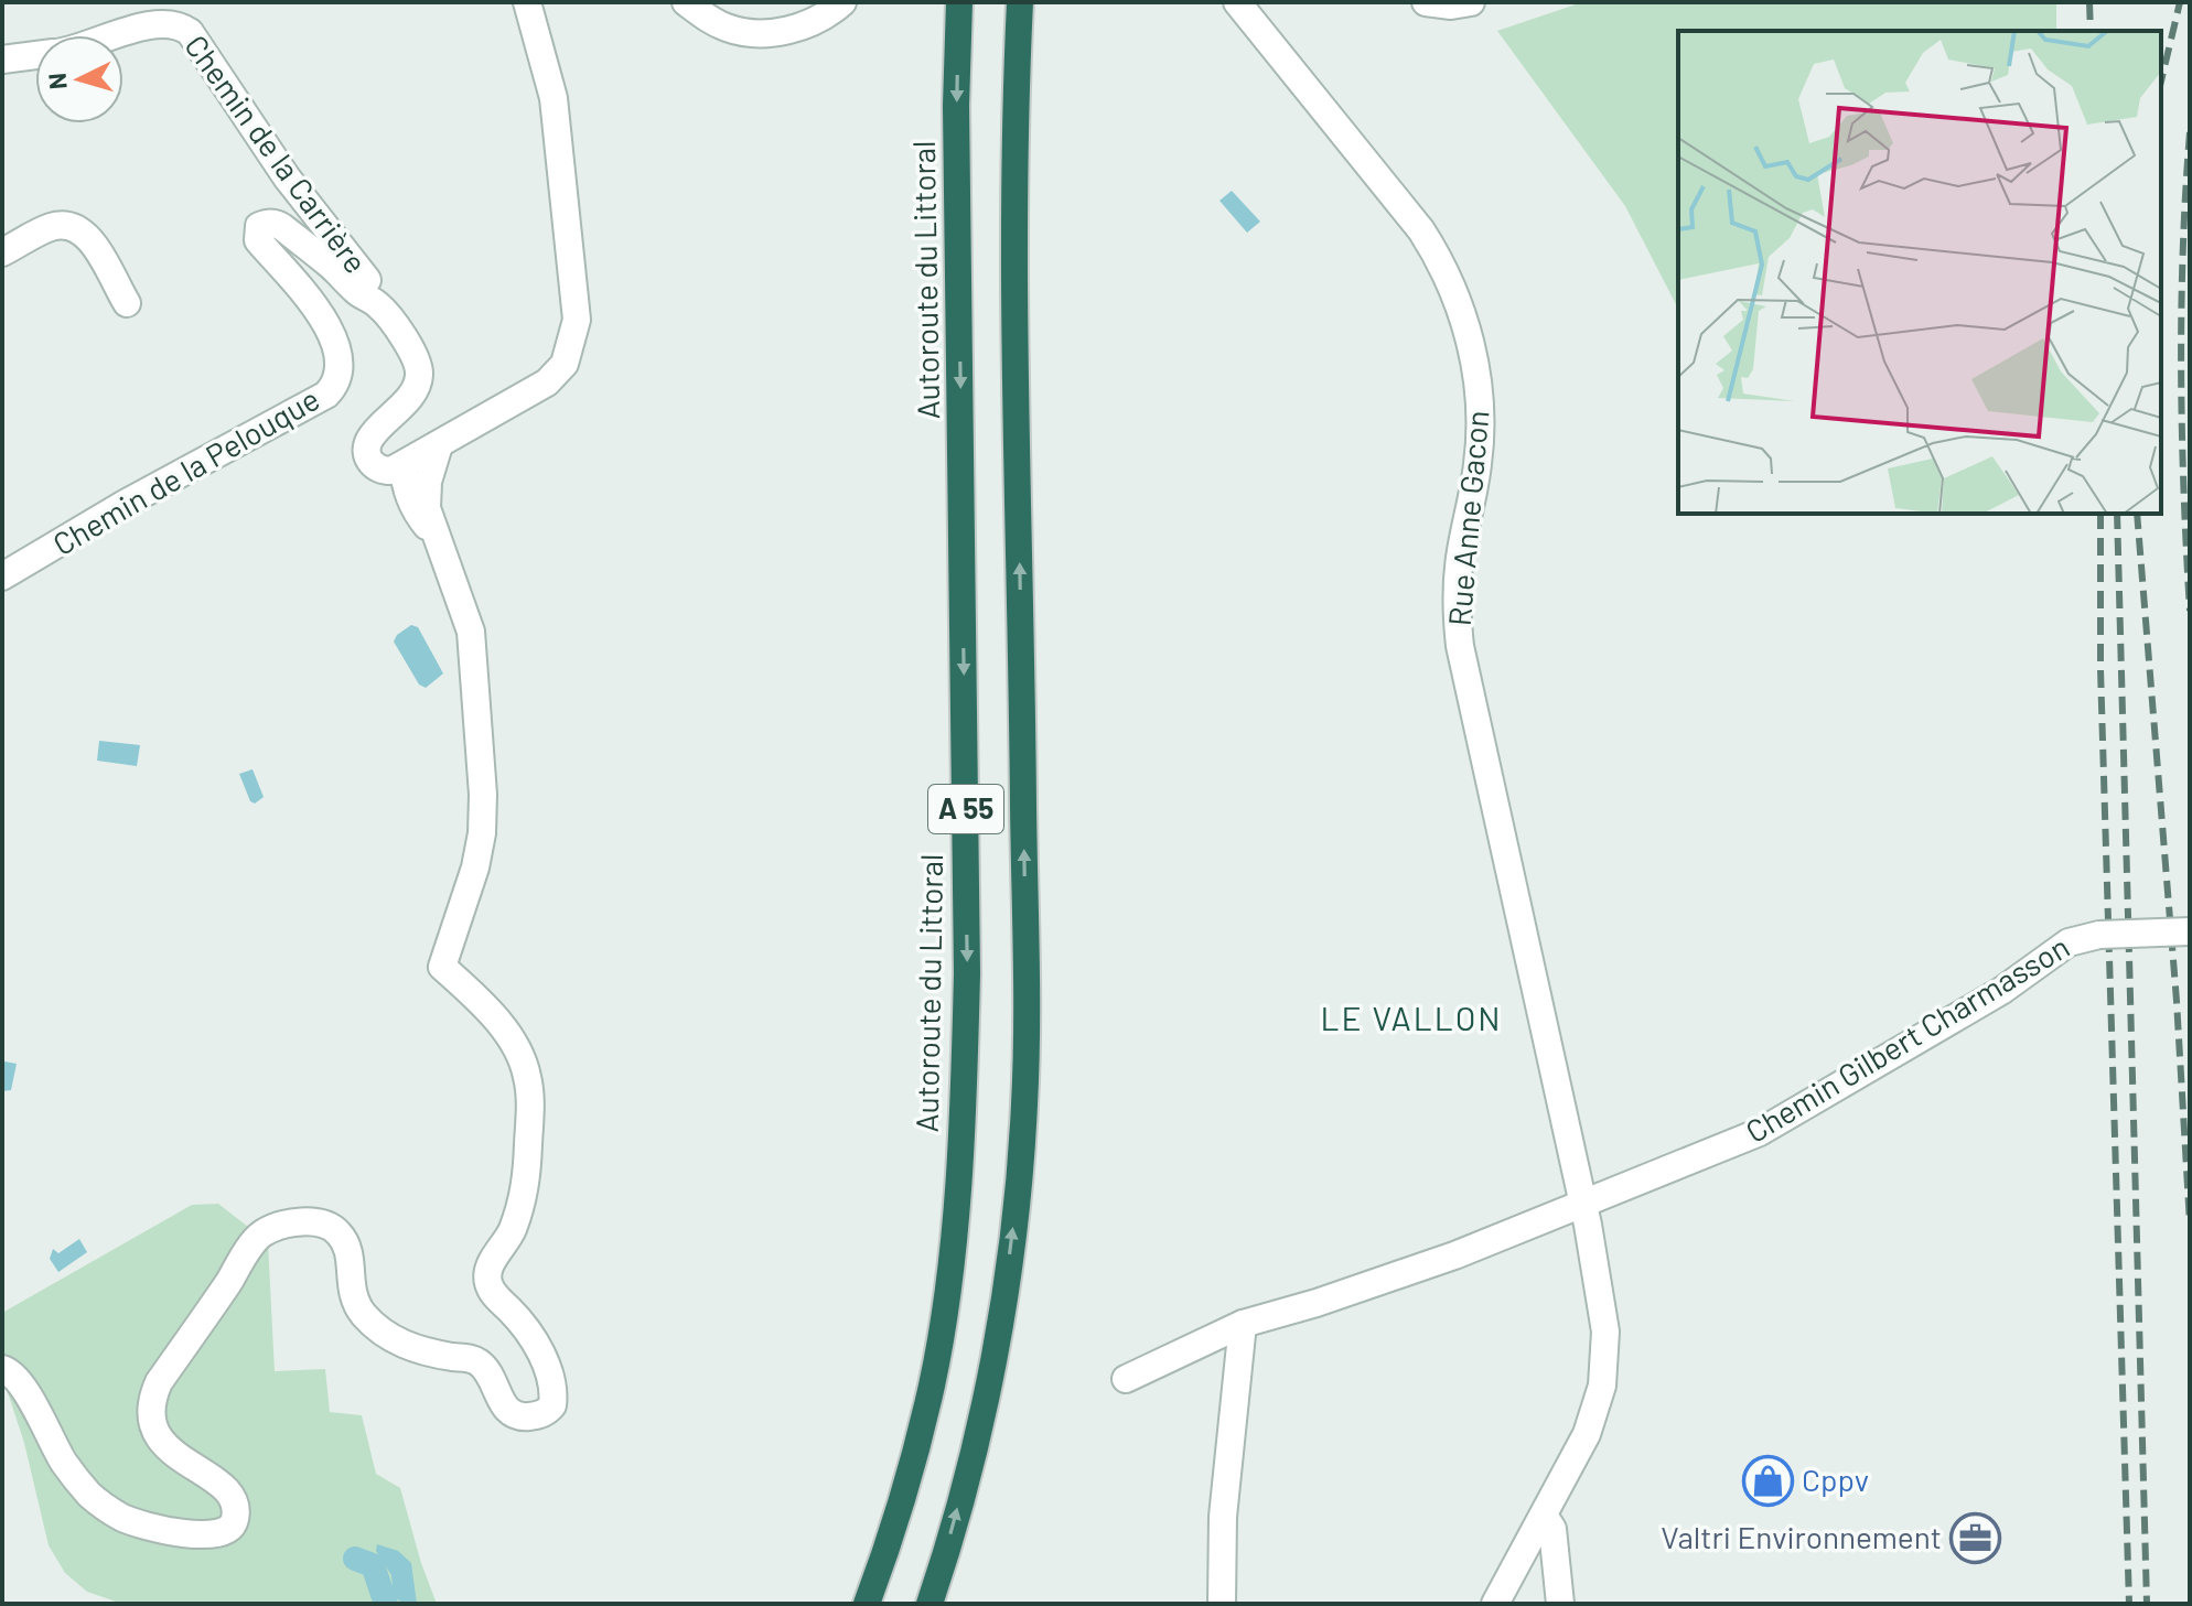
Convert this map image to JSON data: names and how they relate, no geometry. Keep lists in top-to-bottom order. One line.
{"streets":{"highway":["Autoroute du Littoral","A 55"],"street":["Chemin de la Carrière","Chemin de la Pelouque","Rue Anne Gacon","Chemin Gilbert Charmasson"]},"crossings":[["Chemin de la Carrière","Chemin de la Pelouque"],["Rue Anne Gacon","Chemin Gilbert Charmasson"]],"districts":["LE VALLON"],"places":{"shop":["Cppv"],"office":["Valtri Environnement"]},"north":"left"}
